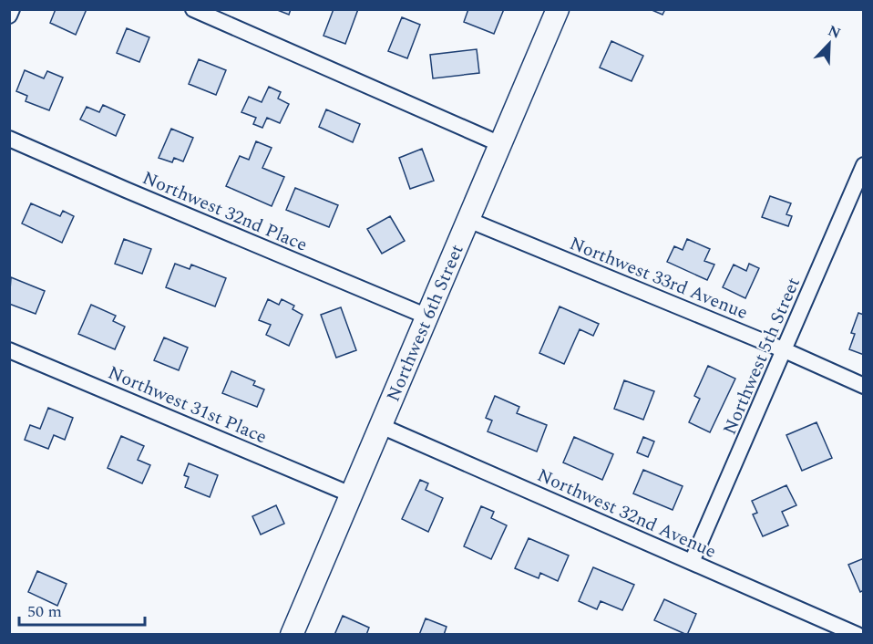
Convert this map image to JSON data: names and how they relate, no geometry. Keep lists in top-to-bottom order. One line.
{"streets":{"main road":["Northwest 6th Street"],"street":["Northwest 32nd Place","Northwest 33rd Avenue","Northwest 5th Street","Northwest 31st Place","Northwest 32nd Avenue"]},"crossings":[["Northwest 32nd Place","Northwest 6th Street"],["Northwest 33rd Avenue","Northwest 6th Street"],["Northwest 33rd Avenue","Northwest 5th Street"],["Northwest 6th Street","Northwest 31st Place"],["Northwest 6th Street","Northwest 32nd Avenue"],["Northwest 5th Street","Northwest 32nd Avenue"]],"scale_bar":"50 m","north":"top right"}
